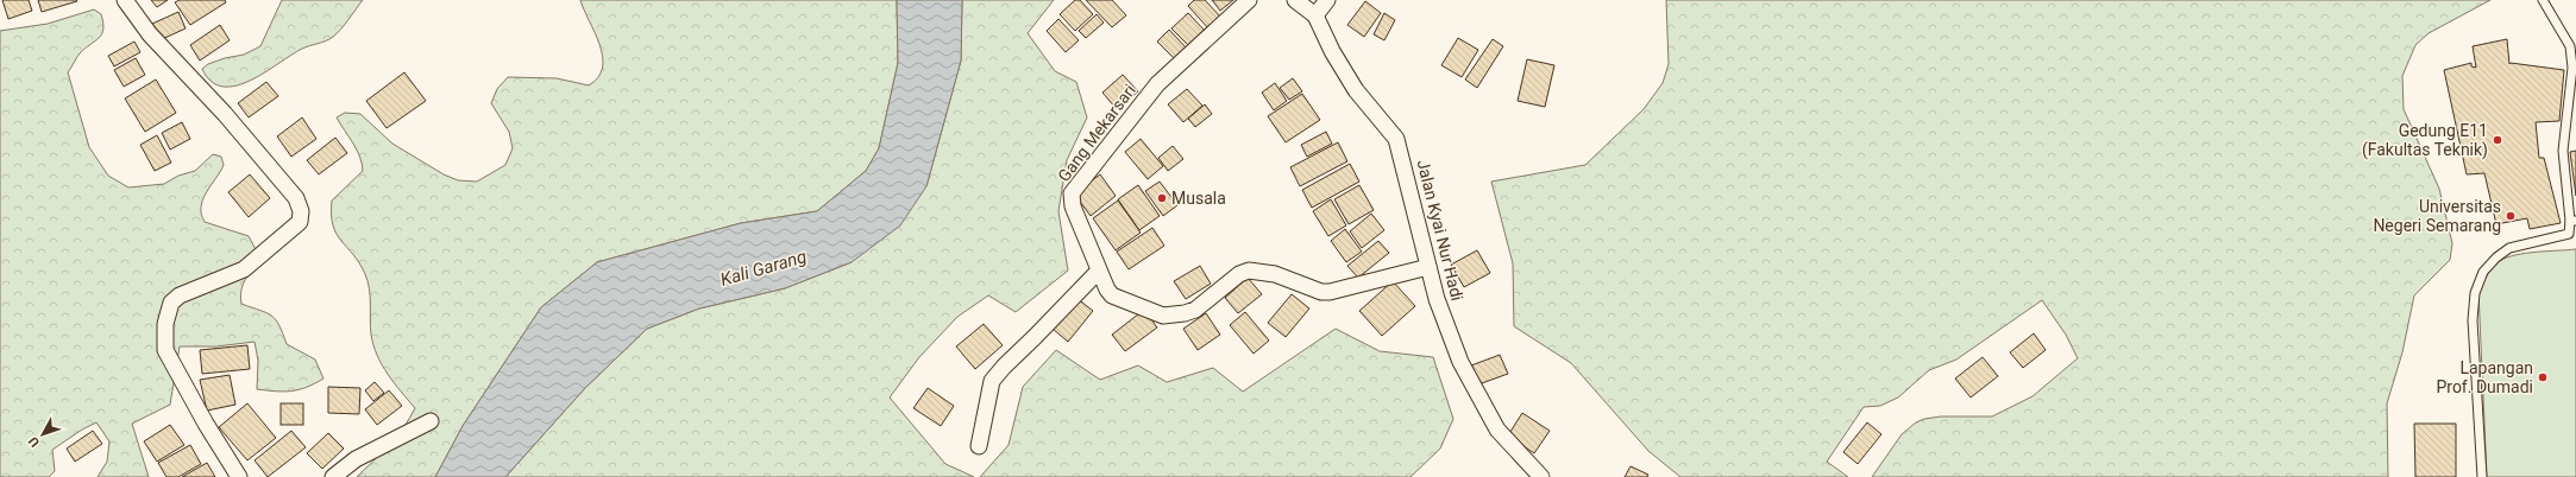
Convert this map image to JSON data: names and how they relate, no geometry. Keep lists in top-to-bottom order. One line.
{"streets":{"street":["Gang Mekarsari","Jalan Kyai Nur Hadi"]},"crossings":[["Gang Mekarsari","Jalan Kyai Nur Hadi"]],"water":["Kali Garang"],"places":["Gedung E11 (Fakultas Teknik)","Musala","Universitas Negeri Semarang","Lapangan Prof. Dumadi"],"north":"bottom left"}
